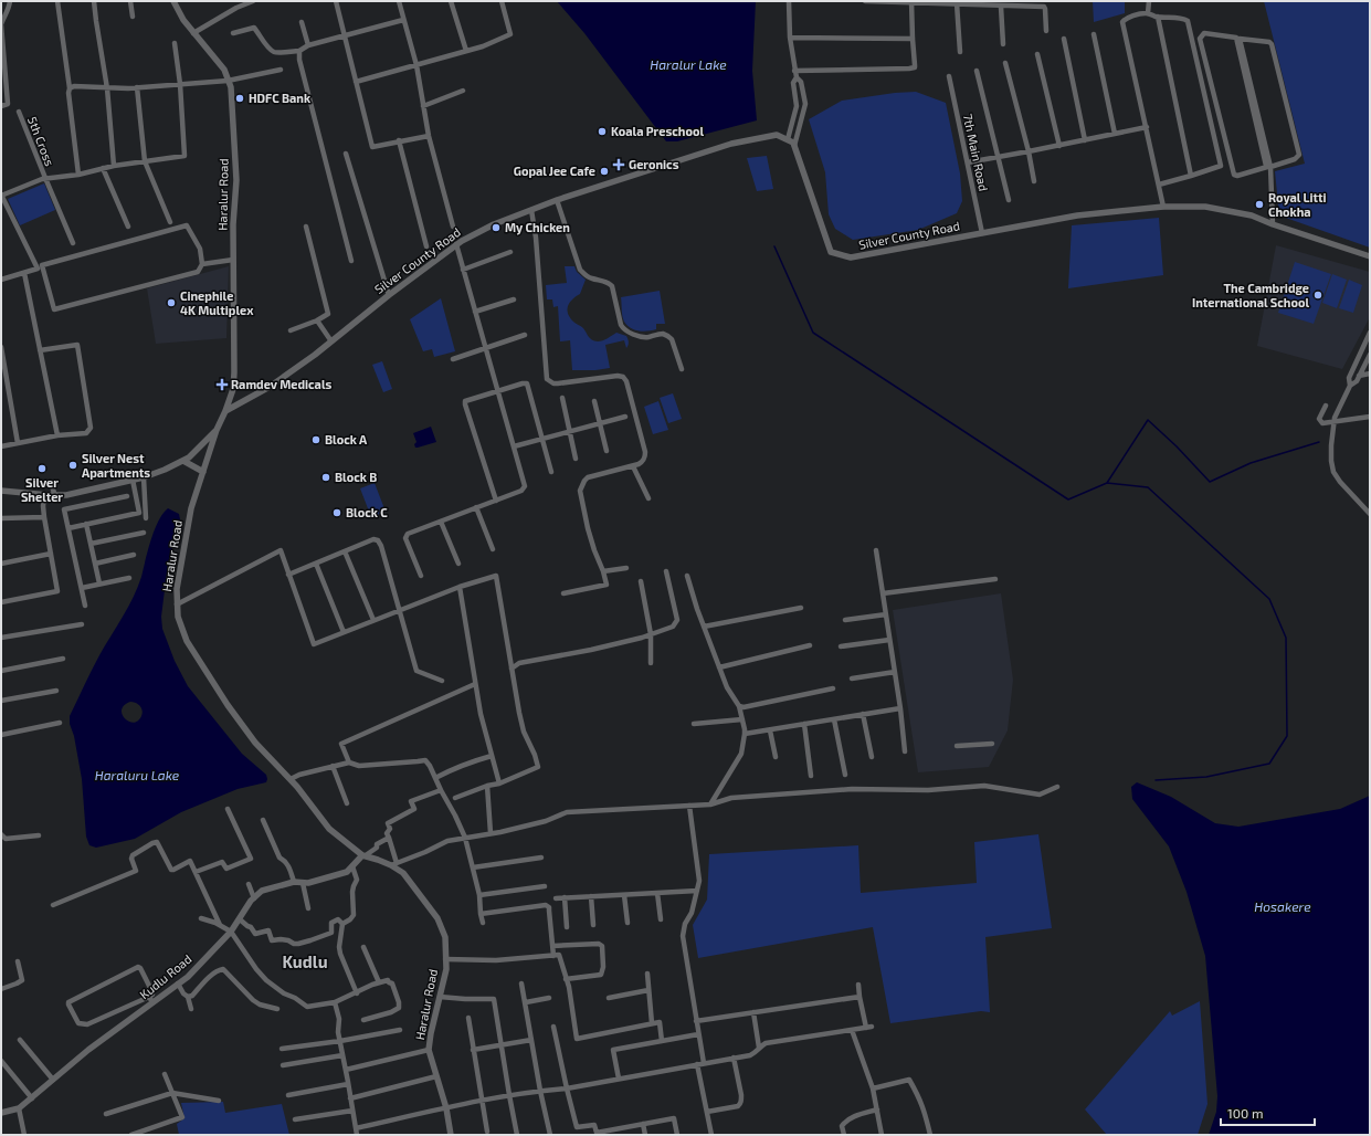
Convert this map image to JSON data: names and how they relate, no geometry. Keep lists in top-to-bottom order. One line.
{"streets":{"street":["5th Cross","7th Main Road","Haralur Road","Silver County Road","Kudlu Road"]},"crossings":[["7th Main Road","Silver County Road"],["Haralur Road","Silver County Road"],["Haralur Road","Kudlu Road"]],"districts":["Kudlu"],"water":["Haralur Lake","Haraluru Lake","Hosakere"],"places":{"other":["HDFC Bank","Koala Preschool","Gopal Jee Cafe","Royal Litti Chokha","My Chicken","The Cambridge International School","Cinephile 4K Multiplex","Block A","Silver Nest Apartments","Silver Shelter","Block B","Block C"],"health":["Geronics","Ramdev Medicals"]},"scale_bar":"100 m"}
